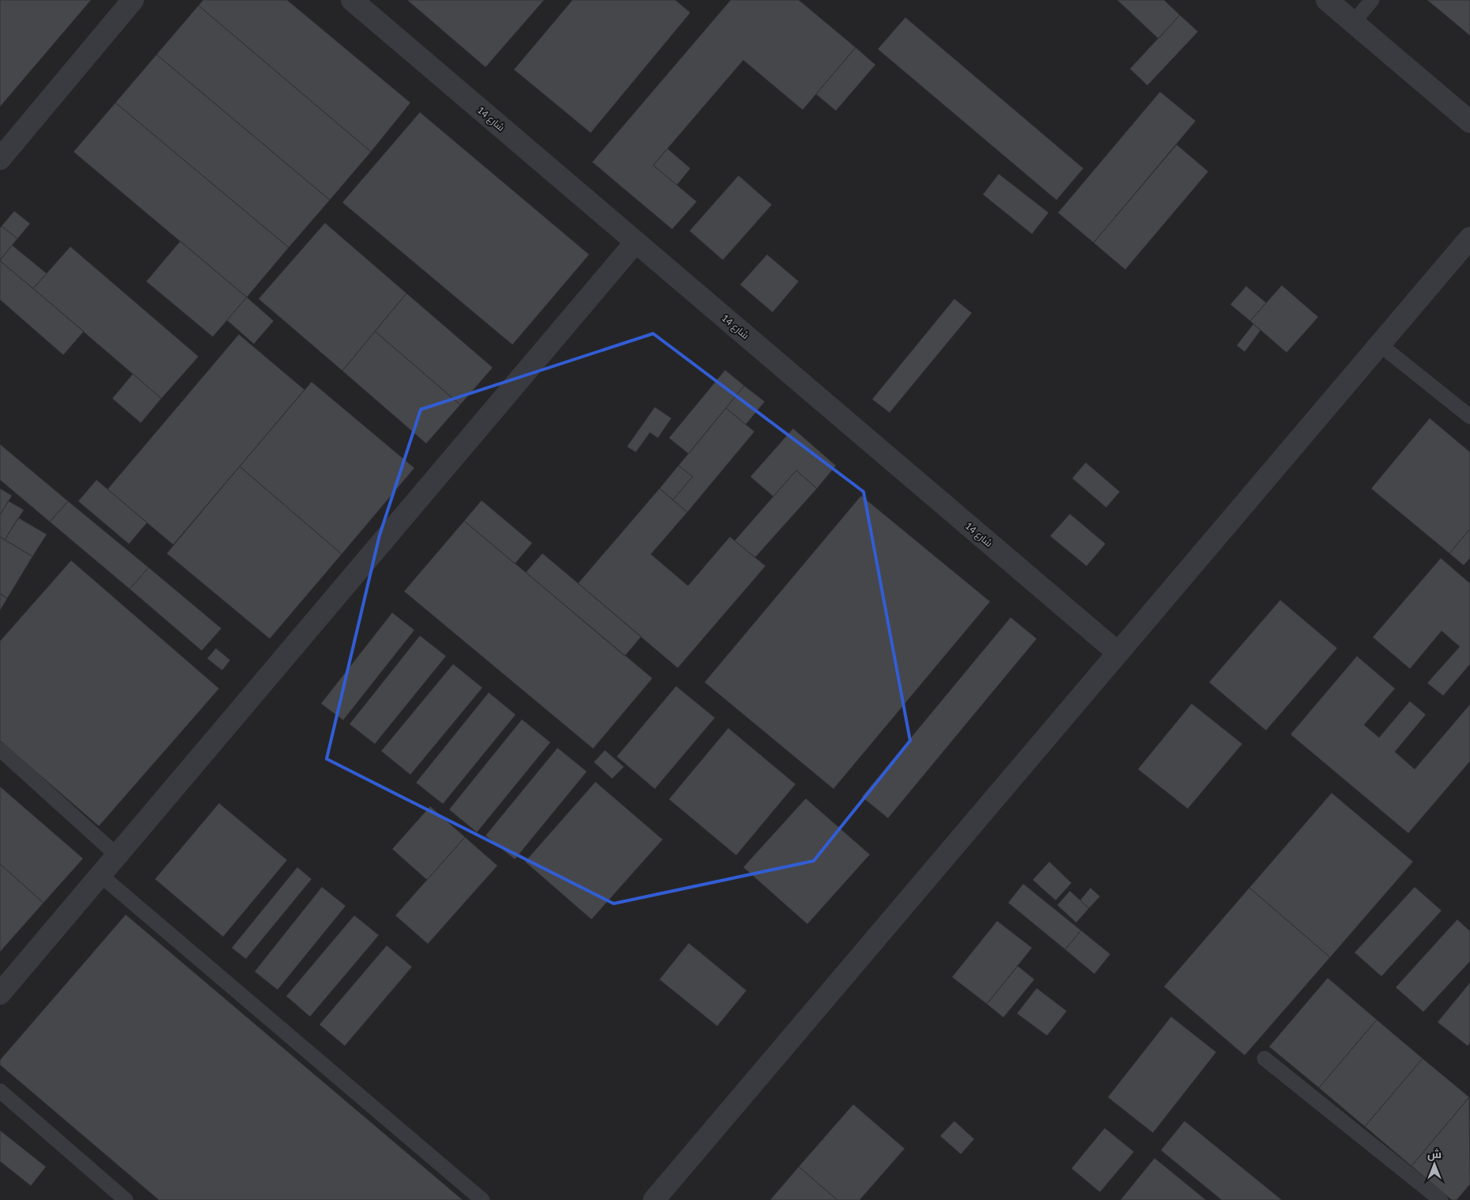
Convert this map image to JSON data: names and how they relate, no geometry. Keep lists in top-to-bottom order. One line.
{"streets":{"street":["شارع 14"]},"north":"top"}
